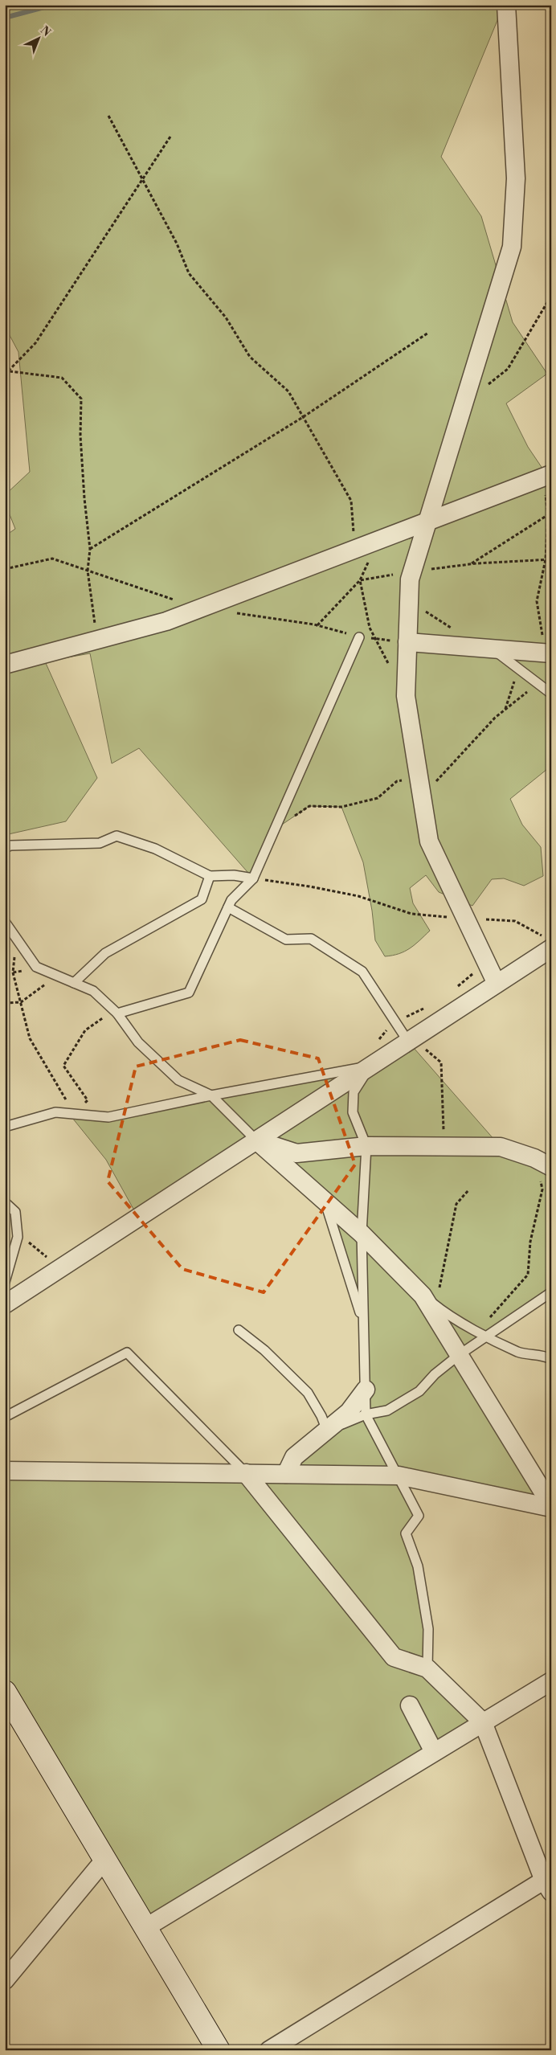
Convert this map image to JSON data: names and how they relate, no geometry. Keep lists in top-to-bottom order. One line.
{"north":"top right"}
